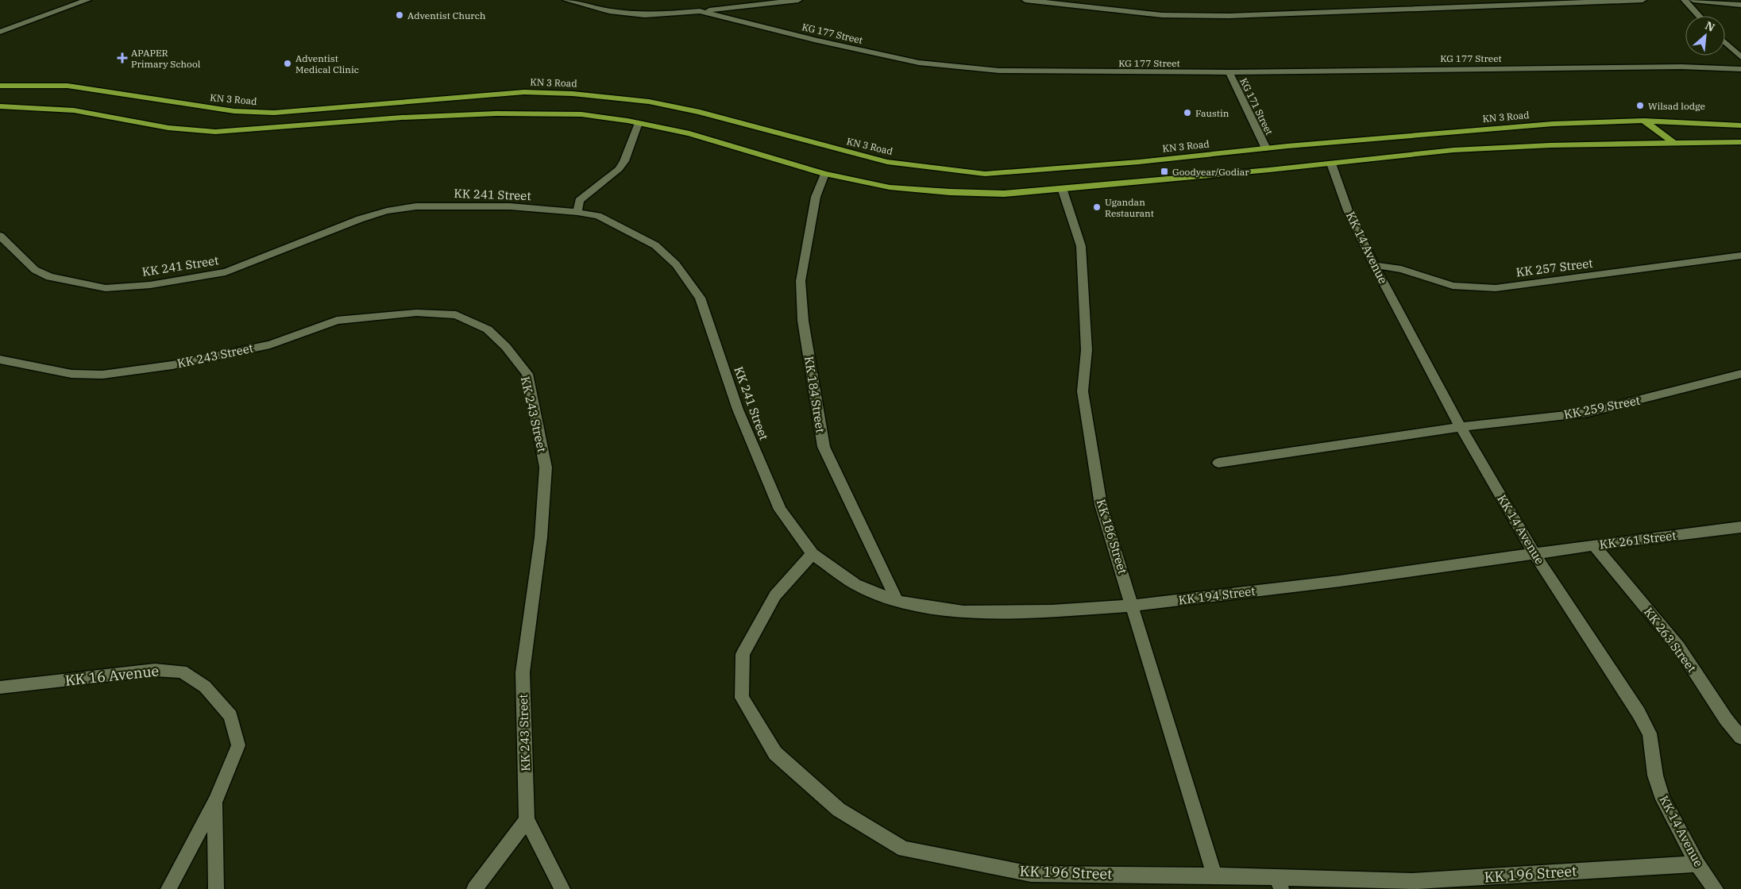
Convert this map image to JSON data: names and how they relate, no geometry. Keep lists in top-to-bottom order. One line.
{"streets":{"highway":["KN 3 Road"],"street":["KG 177 Street","KG 171 Street","KK 241 Street","KK 14 Avenue","KK 257 Street","KK 243 Street","KK 184 Street","KK 259 Street","KK 186 Street","KK 261 Street","KK 194 Street","KK 263 Street","KK 16 Avenue","KK 196 Street"]},"crossings":[["KG 177 Street","KG 171 Street"],["KN 3 Road","KG 171 Street"],["KK 241 Street","KK 196 Street"],["KK 14 Avenue","KK 257 Street"],["KK 14 Avenue","KK 259 Street"],["KK 14 Avenue","KK 261 Street"],["KK 14 Avenue","KK 194 Street"],["KK 14 Avenue","KK 196 Street"],["KK 184 Street","KK 194 Street"],["KK 186 Street","KK 194 Street"],["KK 186 Street","KK 196 Street"],["KK 261 Street","KK 194 Street"],["KK 261 Street","KK 263 Street"]],"places":{"other":["Adventist Church","Adventist Medical Clinic","Wilsad lodge","Faustin","Ugandan Restaurant"],"health":["APAPER Primary School"],"transit":["Goodyear/Godiar"]},"north":"top right"}
